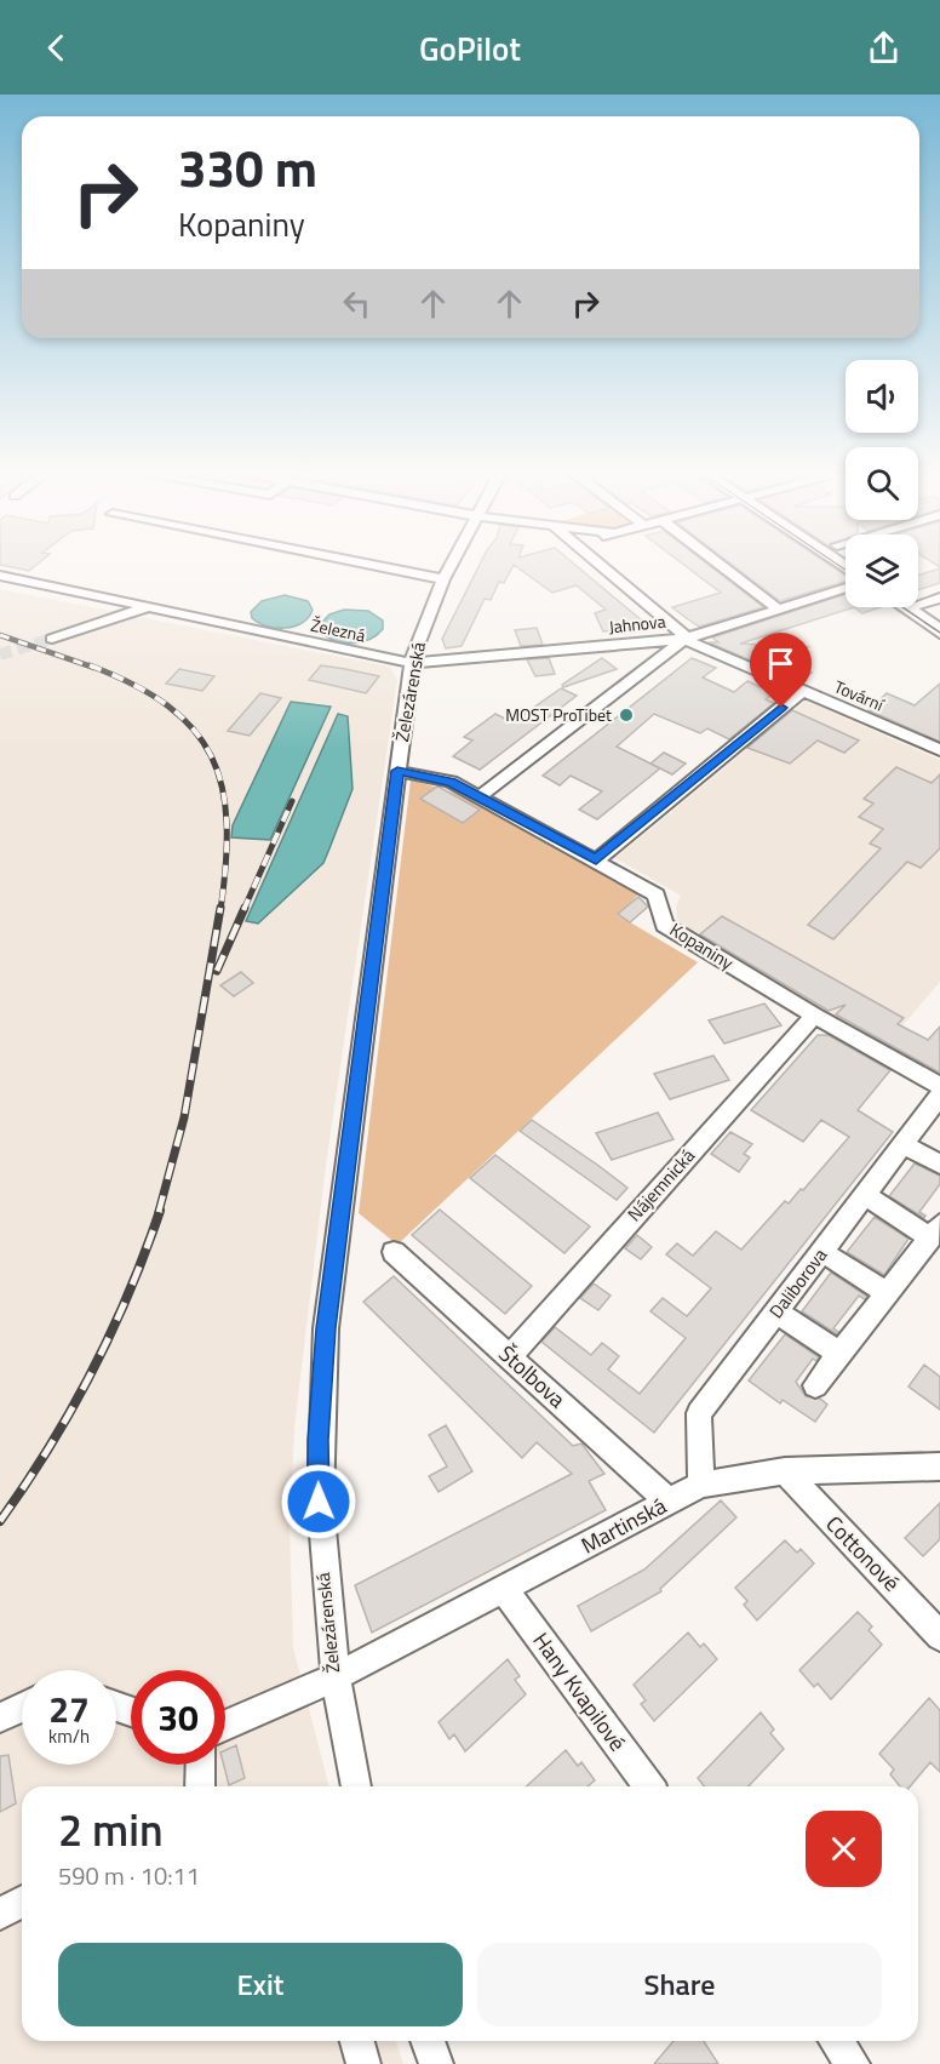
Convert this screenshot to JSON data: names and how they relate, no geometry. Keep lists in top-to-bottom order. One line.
{"streets":{"street":["Jahnova","Železná","Železárenská","Tovární","Kopaniny","Nájemnická","Daliborova","Štolbova","Martinská","Cottonové","Hany Kvapilové"]},"crossings":[["Jahnova","Železná"],["Jahnova","Železárenská"],["Jahnova","Tovární"],["Železná","Železárenská"],["Železárenská","Kopaniny"],["Železárenská","Martinská"],["Kopaniny","Nájemnická"],["Nájemnická","Štolbova"],["Daliborova","Martinská"],["Štolbova","Martinská"],["Martinská","Cottonové"],["Martinská","Hany Kvapilové"]],"places":["MOST ProTibet"],"page":{"header":"GoPilot","turn":["330 m","Kopaniny"],"speed":"27 km/h","limit":"30","heading":["2 min","590 m · 10:11"],"buttons":["Exit","Share"]}}
